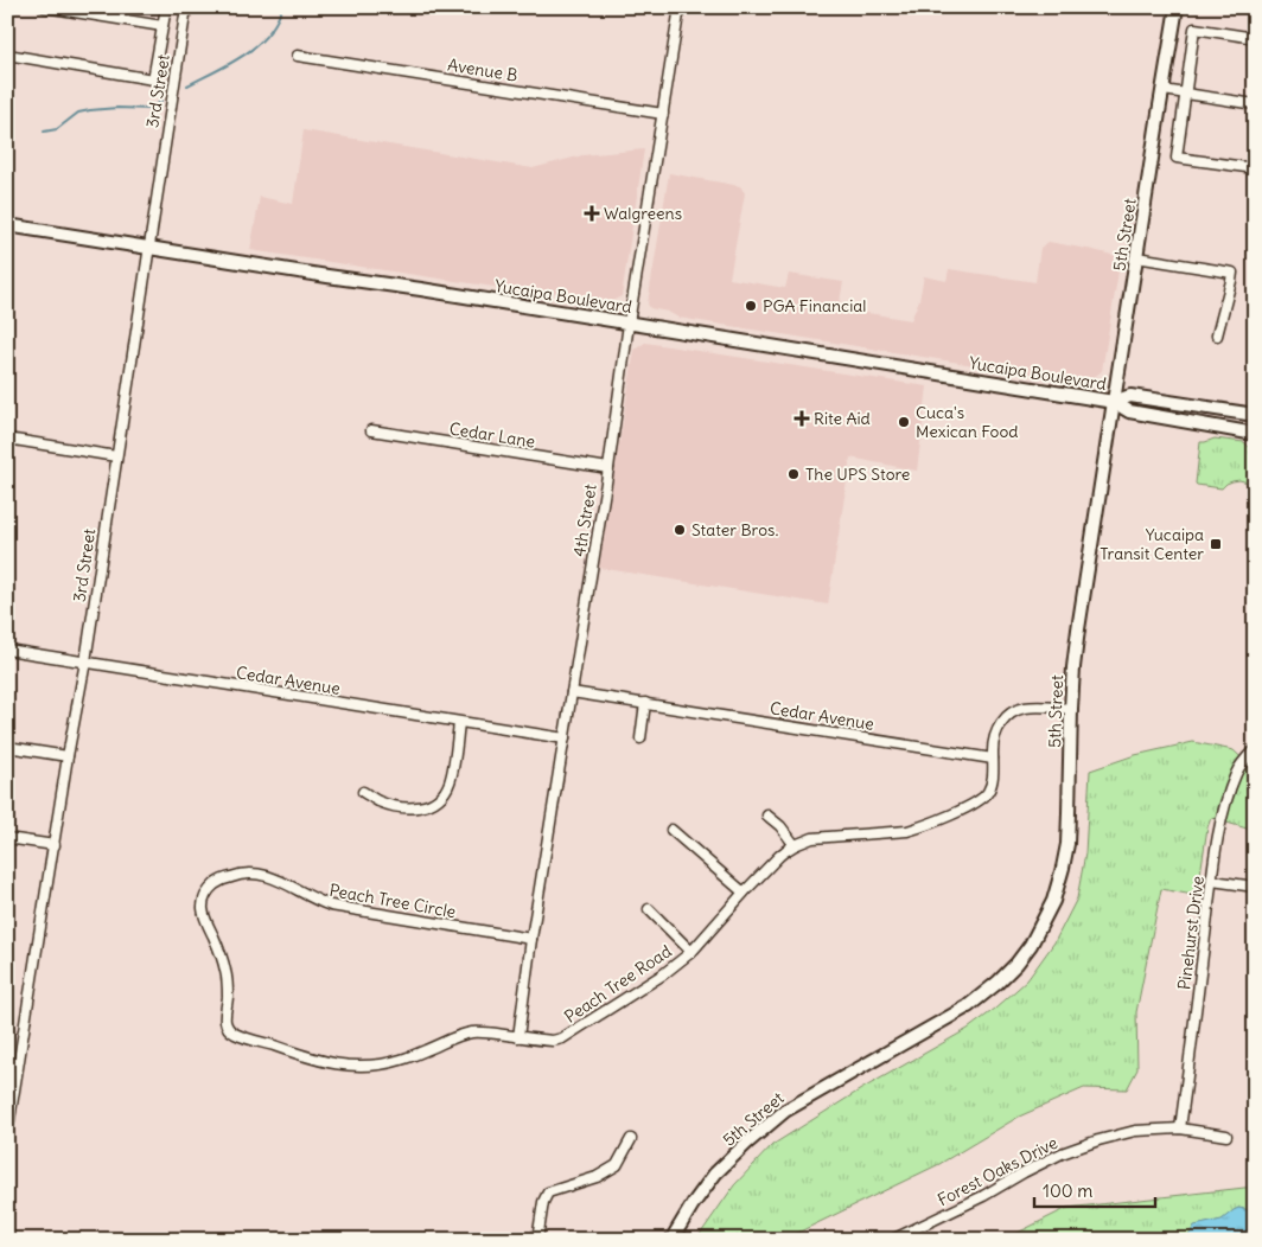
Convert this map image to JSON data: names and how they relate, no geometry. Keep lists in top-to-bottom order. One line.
{"streets":{"main road":["5th Street","Yucaipa Boulevard"],"street":["Avenue B","3rd Street","Cedar Lane","4th Street","Cedar Avenue","Peach Tree Circle","Pinehurst Drive","Peach Tree Road","Forest Oaks Drive"]},"crossings":[["Avenue B","4th Street"],["3rd Street","Yucaipa Boulevard"],["3rd Street","Cedar Avenue"],["5th Street","Yucaipa Boulevard"],["5th Street","Peach Tree Road"],["Yucaipa Boulevard","4th Street"],["Cedar Lane","4th Street"],["4th Street","Cedar Avenue"],["4th Street","Peach Tree Circle"],["4th Street","Peach Tree Road"],["Cedar Avenue","Peach Tree Road"],["Peach Tree Circle","Peach Tree Road"],["Pinehurst Drive","Forest Oaks Drive"]],"places":{"health":["Walgreens","Rite Aid"],"other":["PGA Financial","Cuca's Mexican Food","The UPS Store","Stater Bros."],"transit":["Yucaipa Transit Center"]},"scale_bar":"100 m"}
